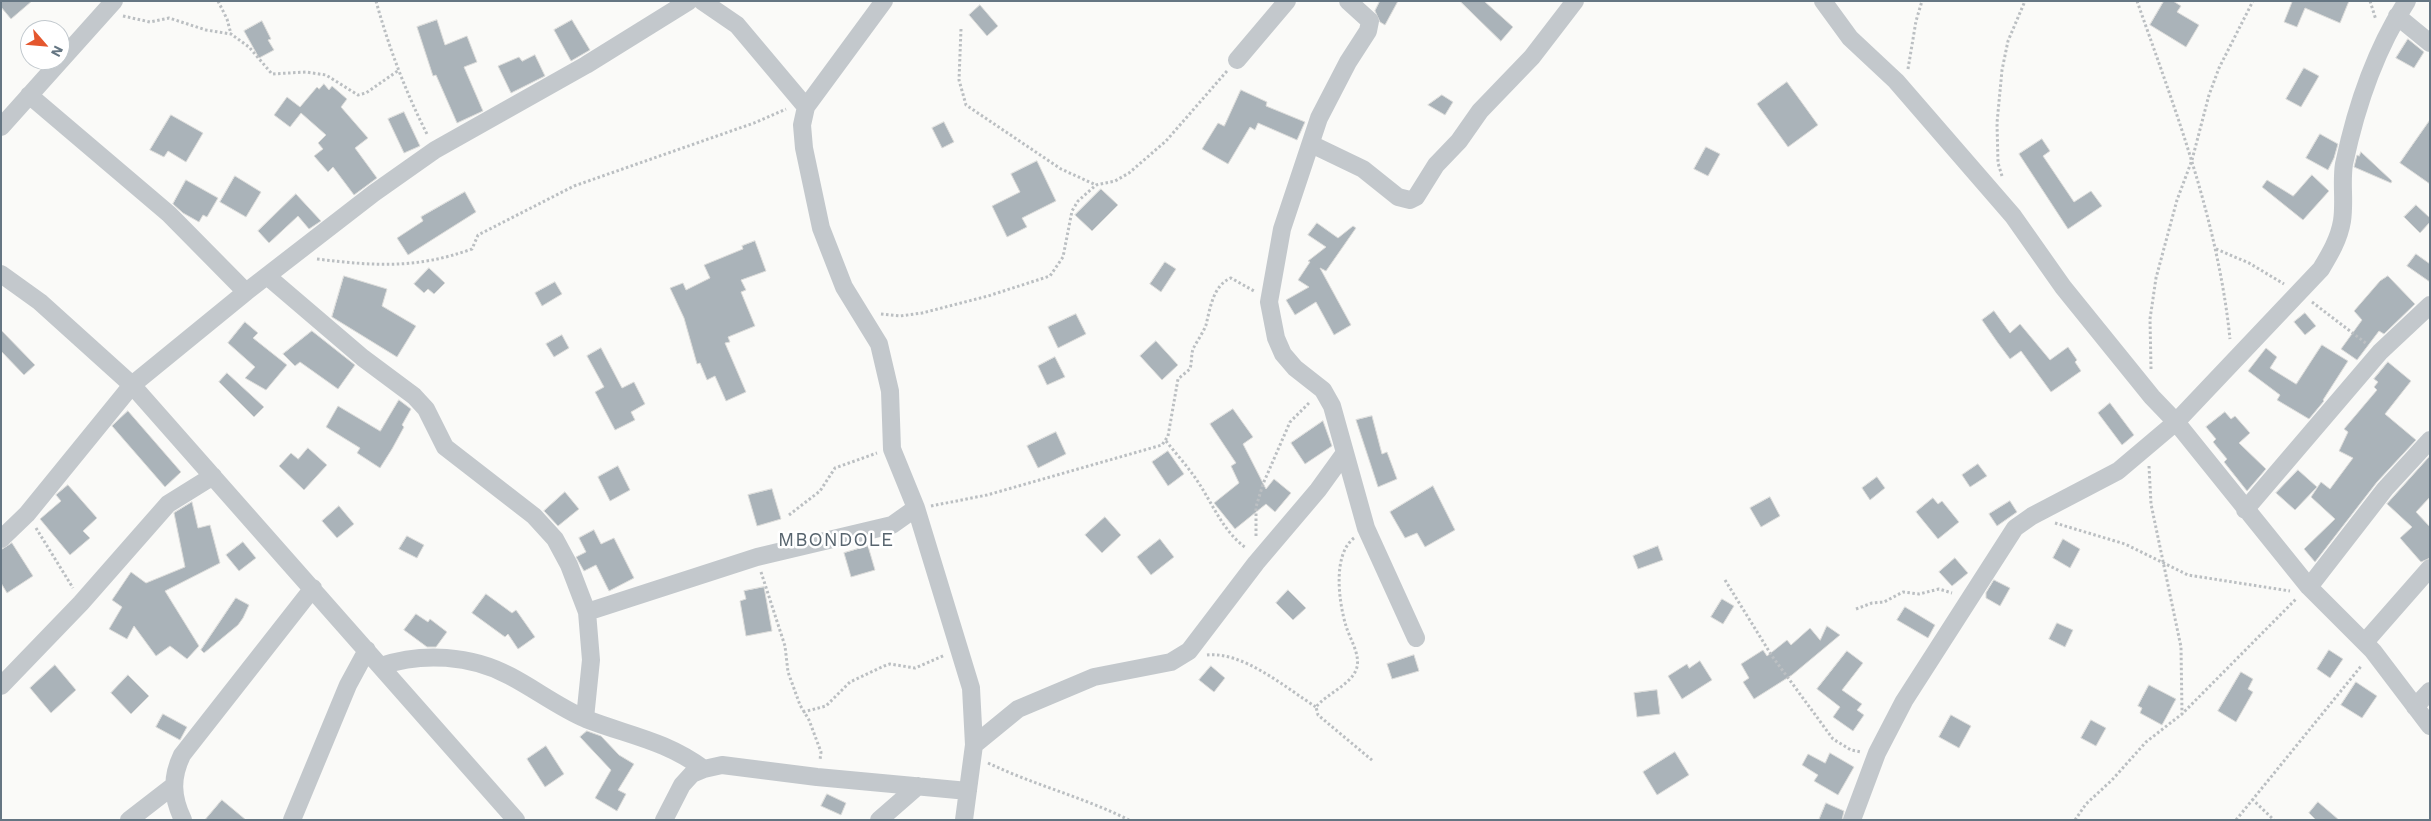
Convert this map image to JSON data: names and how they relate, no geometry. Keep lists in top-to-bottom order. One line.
{"districts":["MBONDOLE"],"north":"bottom right"}
